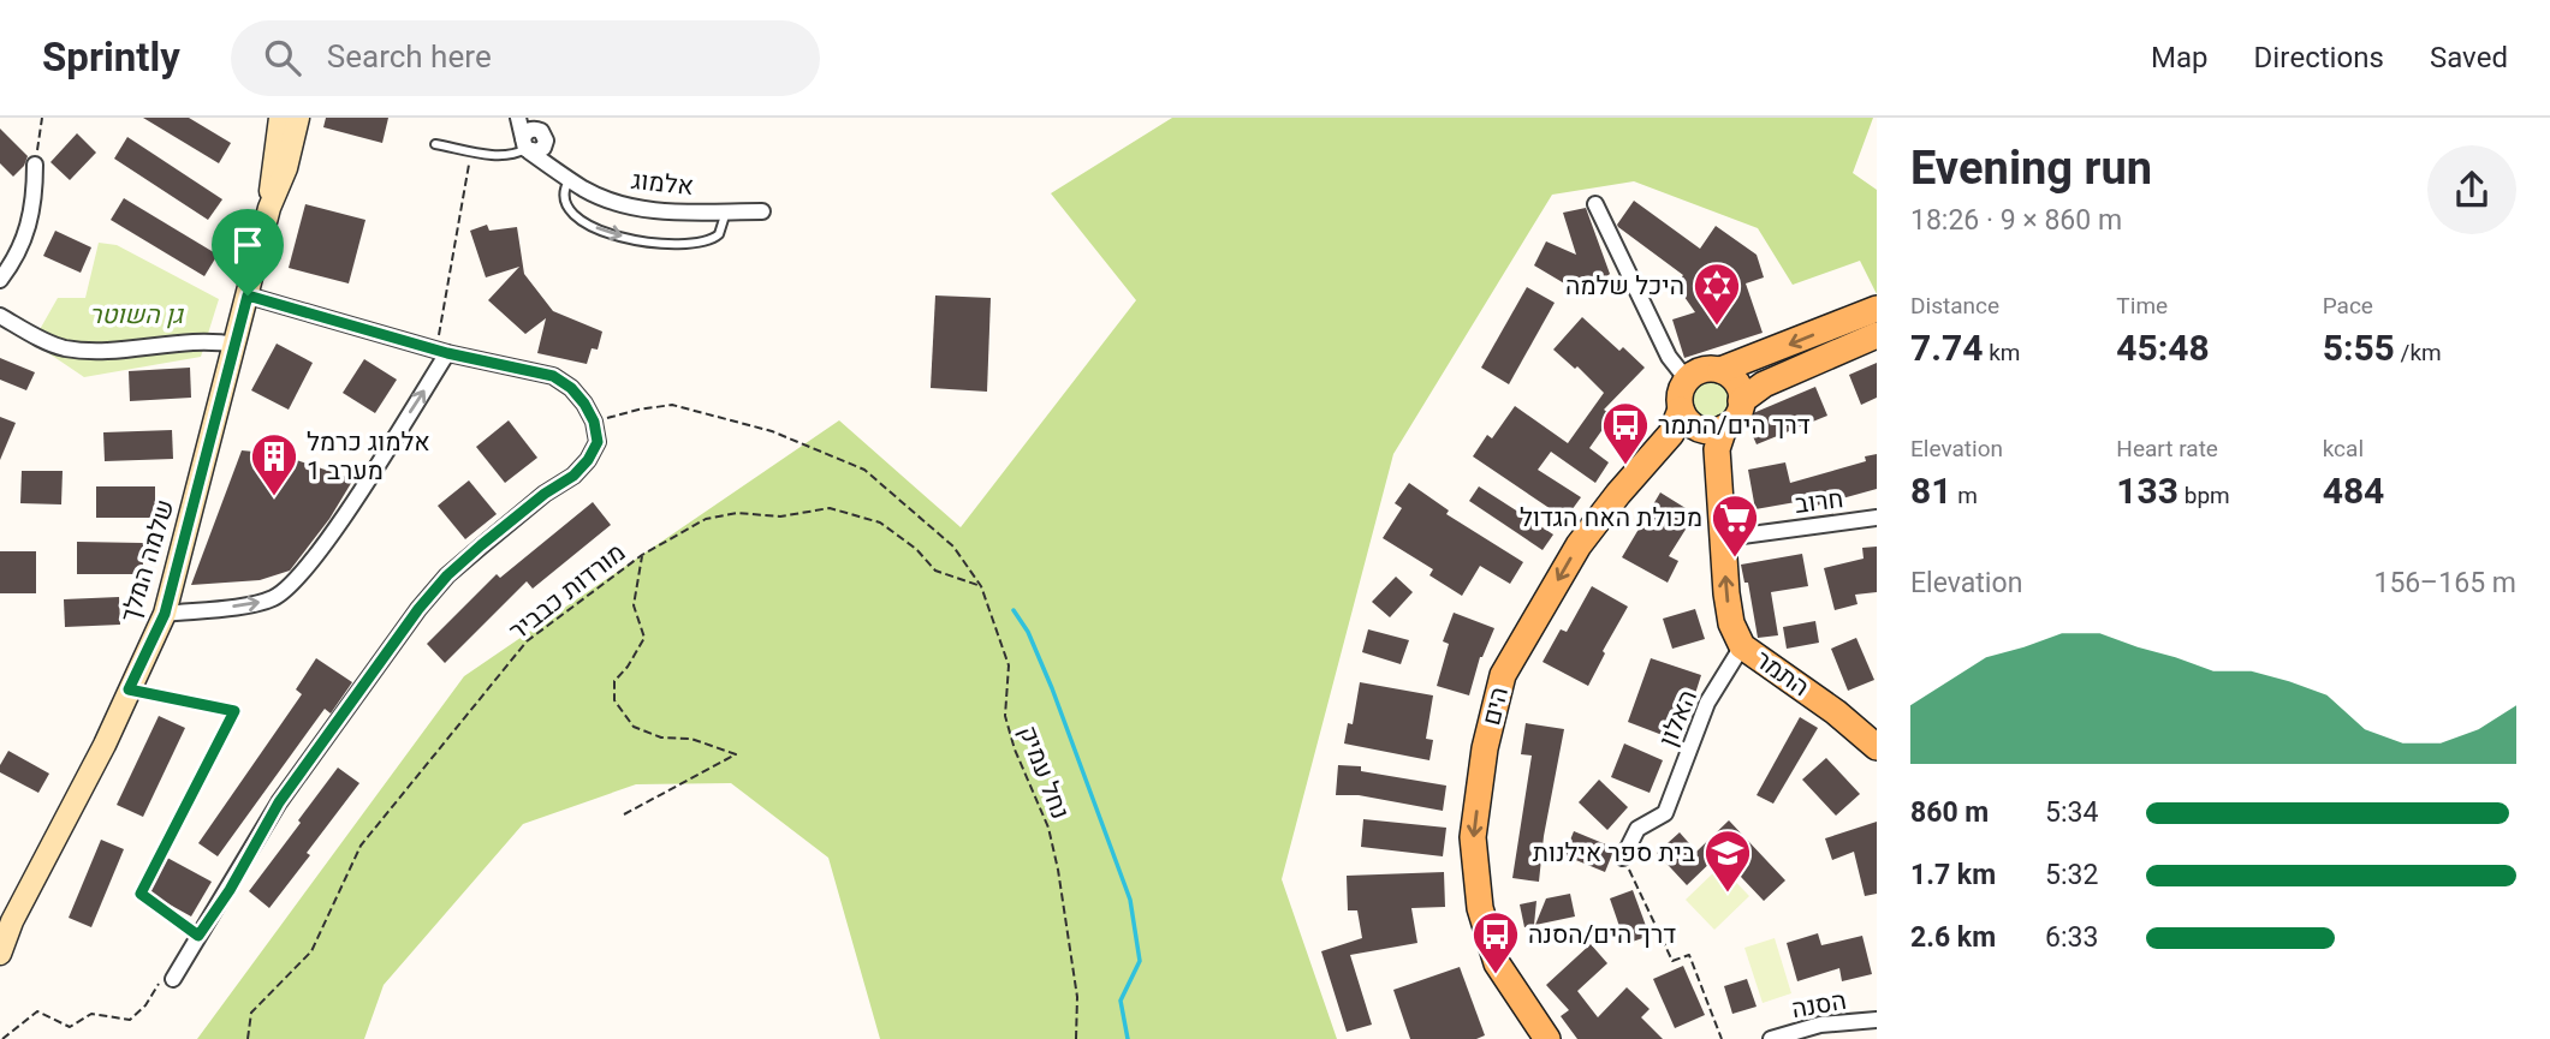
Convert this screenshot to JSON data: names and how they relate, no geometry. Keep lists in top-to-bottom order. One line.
{"streets":{"main road":["התמר","הים"],"street":["אלמוג","חרוב","שלמה המלך","האלון","הסנה"],"path":["מורדות כבביר","נחל עמיק"]},"crossings":[["חרוב","התמר"],["מורדות כבביר","נחל עמיק"],["התמר","הים"],["התמר","האלון"]],"one_way":["הים"],"parks":["גן השוטר"],"places":{"synagogue":["היכל שלמה"],"bus stop":["דרך הים/התמר","דרך הים/הסנה"],"building":["אלמוג כרמל מערב 1"],"supermarket":["מכולת האח הגדול"],"school or university":["בית ספר אילנות"]},"page":{"header":"Sprintly","search":"Search here","nav":["Map","Directions","Saved"],"heading":["Evening run","18:26 · 9 × 860 m"],"stats":[["Distance","7.74 km"],["Time","45:48"],["Pace","5:55 /km"],["Elevation","81 m"],["Heart rate","133 bpm"],["kcal","484"]],"chart":["Elevation","156–165 m"],"list":[{"name":"860 m","note":"5:34"},{"name":"1.7 km","note":"5:32"},{"name":"2.6 km","note":"6:33"}]}}
